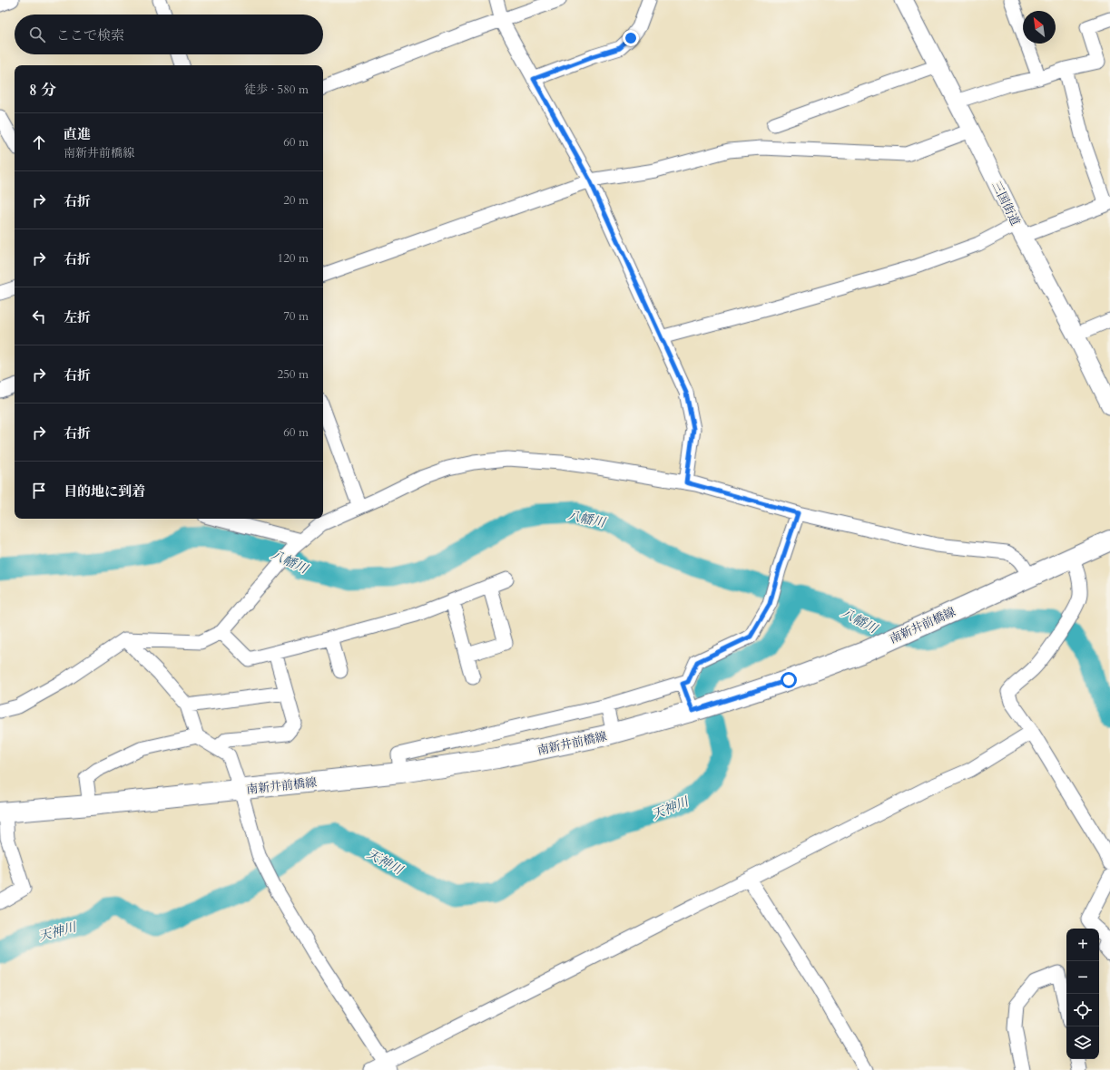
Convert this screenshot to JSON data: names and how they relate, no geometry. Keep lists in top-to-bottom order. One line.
{"streets":{"main road":["南新井前橋線"],"street":["三国街道"]},"water":["八幡川","天神川"],"north":"top left","page":{"search":"ここで検索","heading":["8 分","徒歩 · 580 m"],"list":[["直進","南新井前橋線","60 m"],["右折","20 m"],["右折","120 m"],["左折","70 m"],["右折","250 m"],["右折","60 m"],"目的地に到着"],"map_buttons":["+","−"]}}
